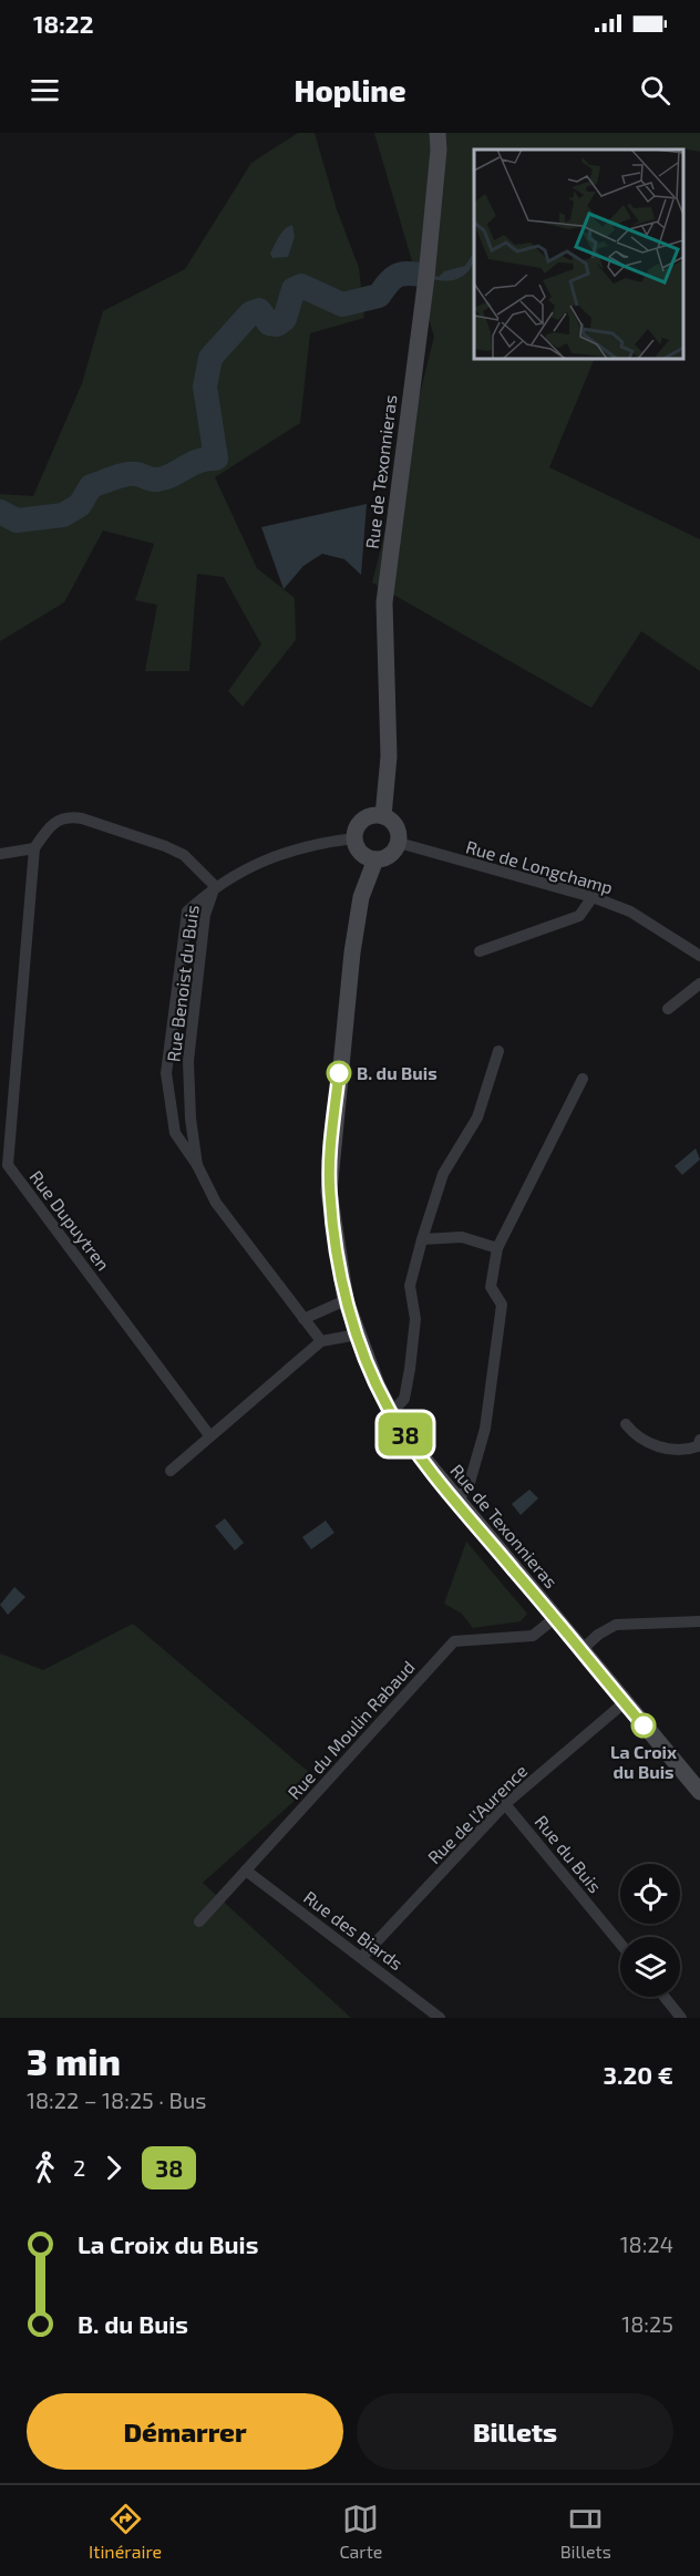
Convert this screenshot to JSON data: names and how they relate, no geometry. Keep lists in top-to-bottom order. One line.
{"streets":{"main road":["Rue de Texonnieras"],"street":["Rue de Longchamp","Rue Benoist du Buis","Rue Dupuytren","Rue du Moulin Rabaud","Rue de l'Aurence","Rue du Buis","Rue des Biards"]},"crossings":[["Rue de Texonnieras","Rue de Longchamp"],["Rue de Texonnieras","Rue Benoist du Buis"],["Rue de Texonnieras","Rue du Moulin Rabaud"],["Rue de Texonnieras","Rue de l'Aurence"],["Rue de Longchamp","Rue Benoist du Buis"],["Rue du Moulin Rabaud","Rue des Biards"],["Rue de l'Aurence","Rue du Buis"],["Rue de l'Aurence","Rue des Biards"]],"places":["B. du Buis","La Croix du Buis"],"lines":["bus line 38"],"page":{"status":"18:22","header":"Hopline","on_map":"38","heading":["3 min","18:22 – 18:25 · Bus","3.20 €"],"legs":["2","38"],"list":[{"name":"La Croix du Buis","value":"18:24"},{"name":"B. du Buis","value":"18:25"}],"buttons":["Démarrer","Billets"],"tabs":["Itinéraire","Carte","Billets"]}}
